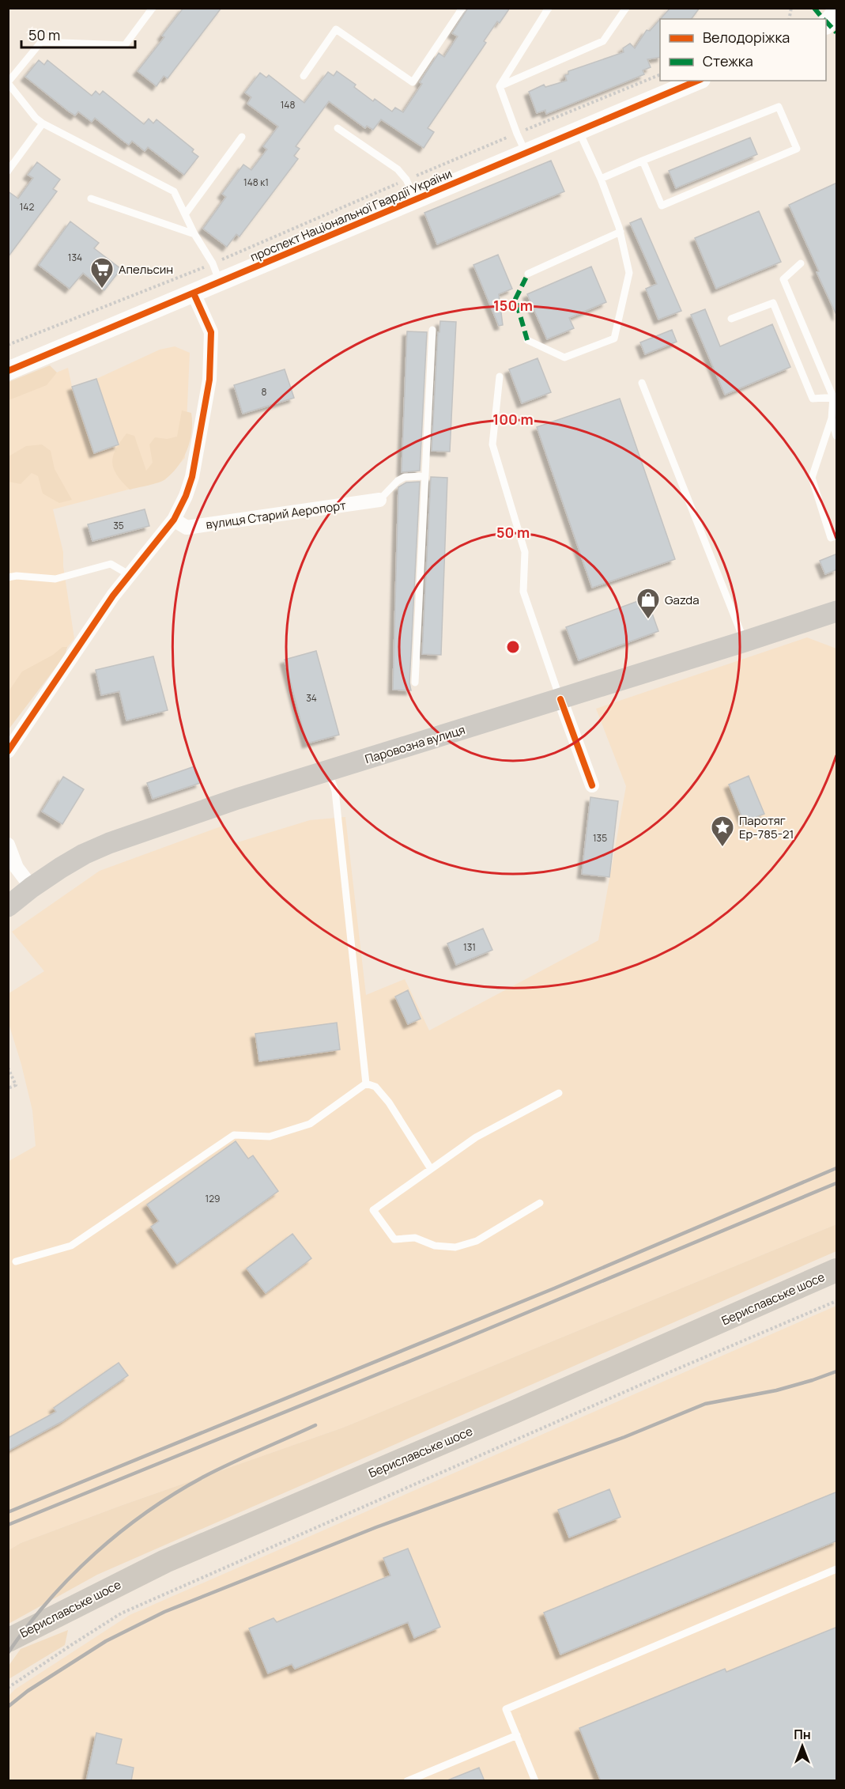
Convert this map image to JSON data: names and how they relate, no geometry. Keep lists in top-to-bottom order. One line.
{"streets":{"main road":["Паровозна вулиця","Бериславське шосе"],"street":["проспект Національної Гвардії України","вулиця Старий Аеропорт"]},"places":{"supermarket":["Апельсин"],"shop":["Gazda"],"place":["Паротяг Ер-785-21"]},"house_numbers":["148","148 к1","142","134","8","35","34","135","131","129"],"legend":["Велодоріжка","Стежка"],"scale_bar":"50 m","north":"top","rings":["150 m","100 m","50 m"]}
